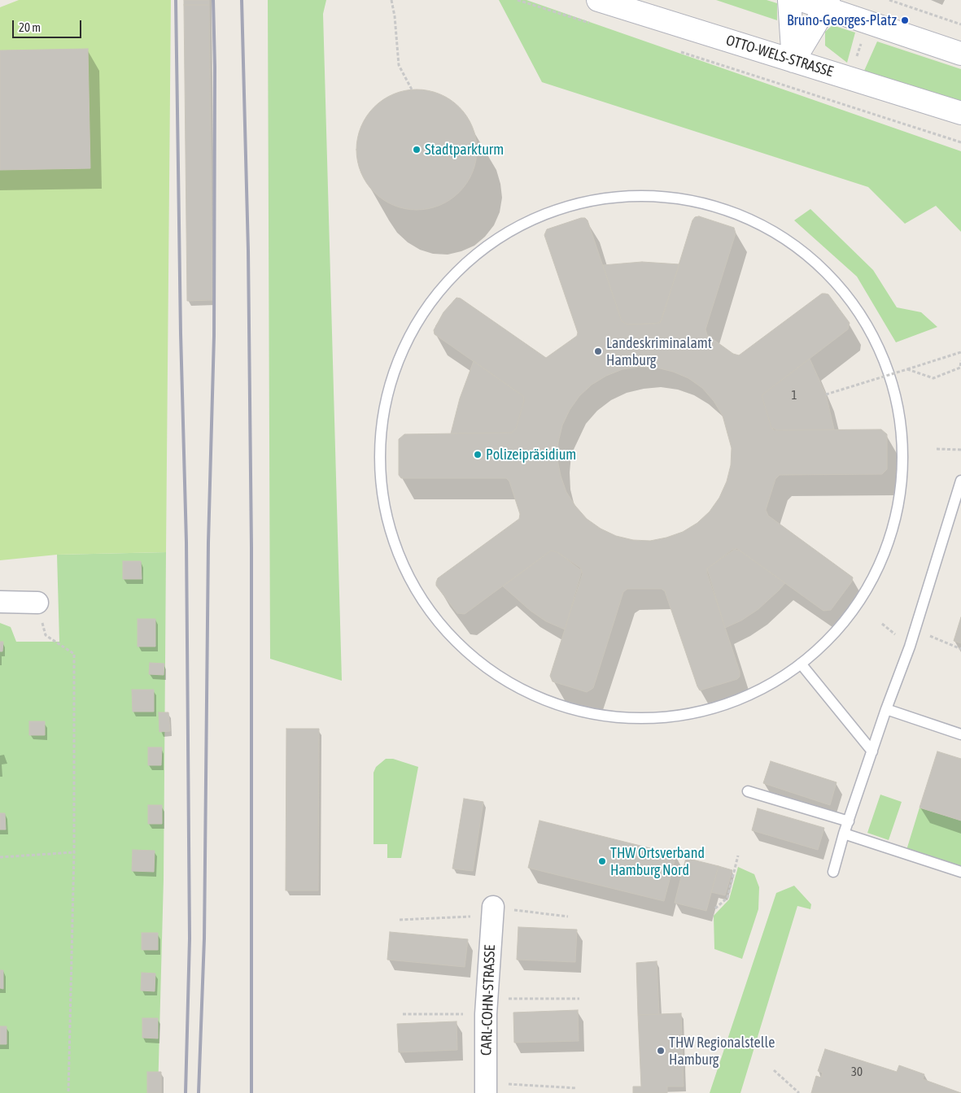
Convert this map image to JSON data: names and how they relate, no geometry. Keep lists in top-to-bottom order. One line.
{"streets":{"main road":["OTTO-WELS-STRASSE"],"street":["CARL-COHN-STRASSE"]},"places":["Bruno-Georges-Platz","Stadtparkturm","Landeskriminalamt Hamburg","Polizeipräsidium","THW Ortsverband Hamburg Nord","THW Regionalstelle Hamburg"],"house_numbers":["1","30"],"scale_bar":"20 m"}
